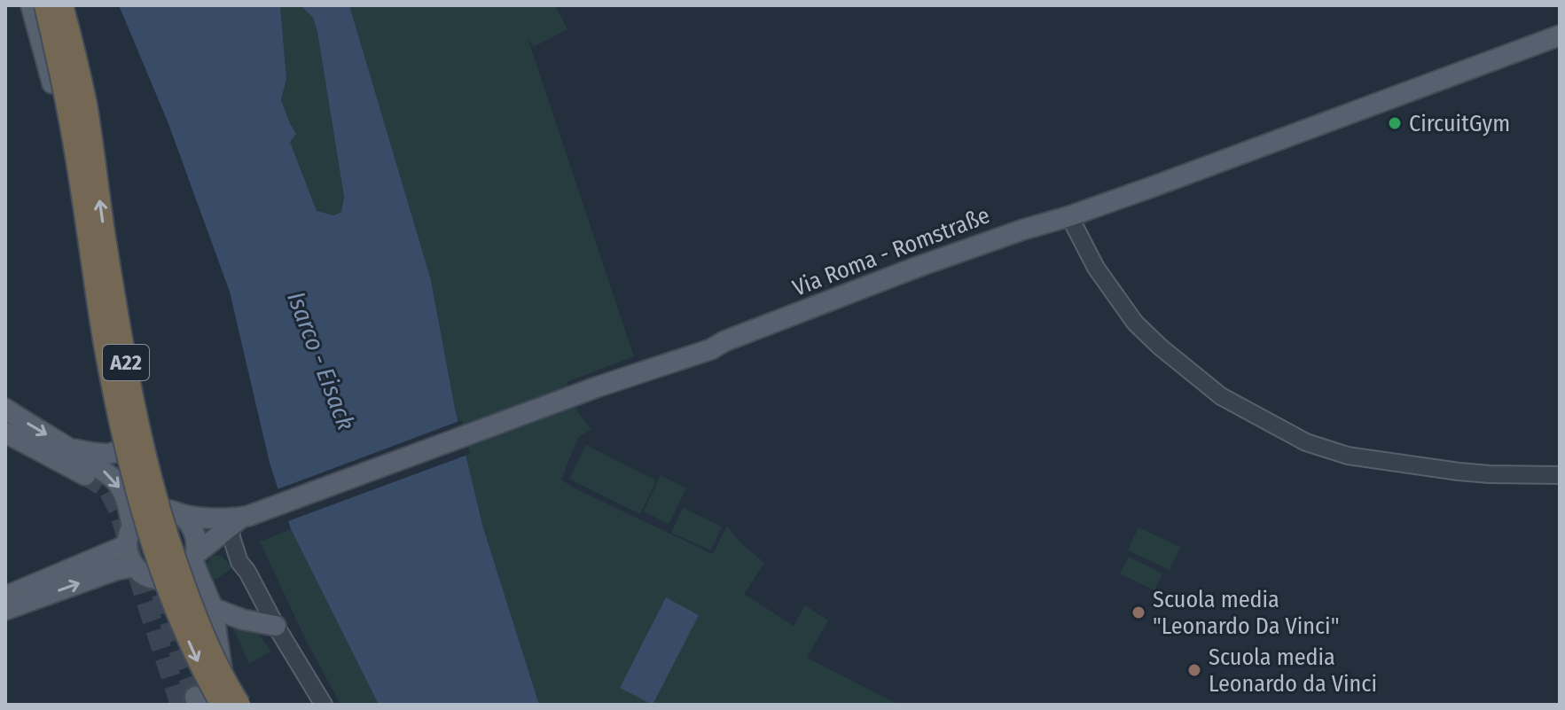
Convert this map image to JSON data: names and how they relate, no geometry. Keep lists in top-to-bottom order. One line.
{"streets":{"highway":["A22"],"main road":["Via Roma - Romstraße"]},"water":["Isarco - Eisack"],"places":["CircuitGym","Scuola media \"Leonardo Da Vinci\"","Scuola media Leonardo da Vinci"]}
